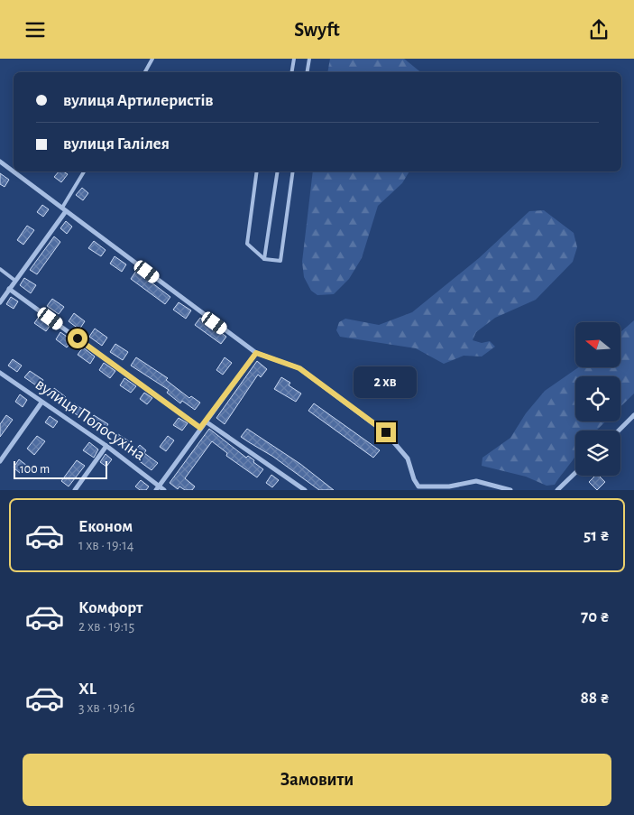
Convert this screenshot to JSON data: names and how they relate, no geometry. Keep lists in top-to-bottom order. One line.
{"streets":{"street":["вулиця Полосухіна"]},"scale_bar":"100 m","north":"left","page":{"header":"Swyft","banner":["вулиця Артилеристів","вулиця Галілея"],"bubble":"2 хв","scale":"100 m","list":[{"name":"Економ","note":"1 хв · 19:14","value":"51 ₴"},{"name":"Комфорт","note":"2 хв · 19:15","value":"70 ₴"},{"name":"XL","note":"3 хв · 19:16","value":"88 ₴"}],"buttons":"Замовити"}}
